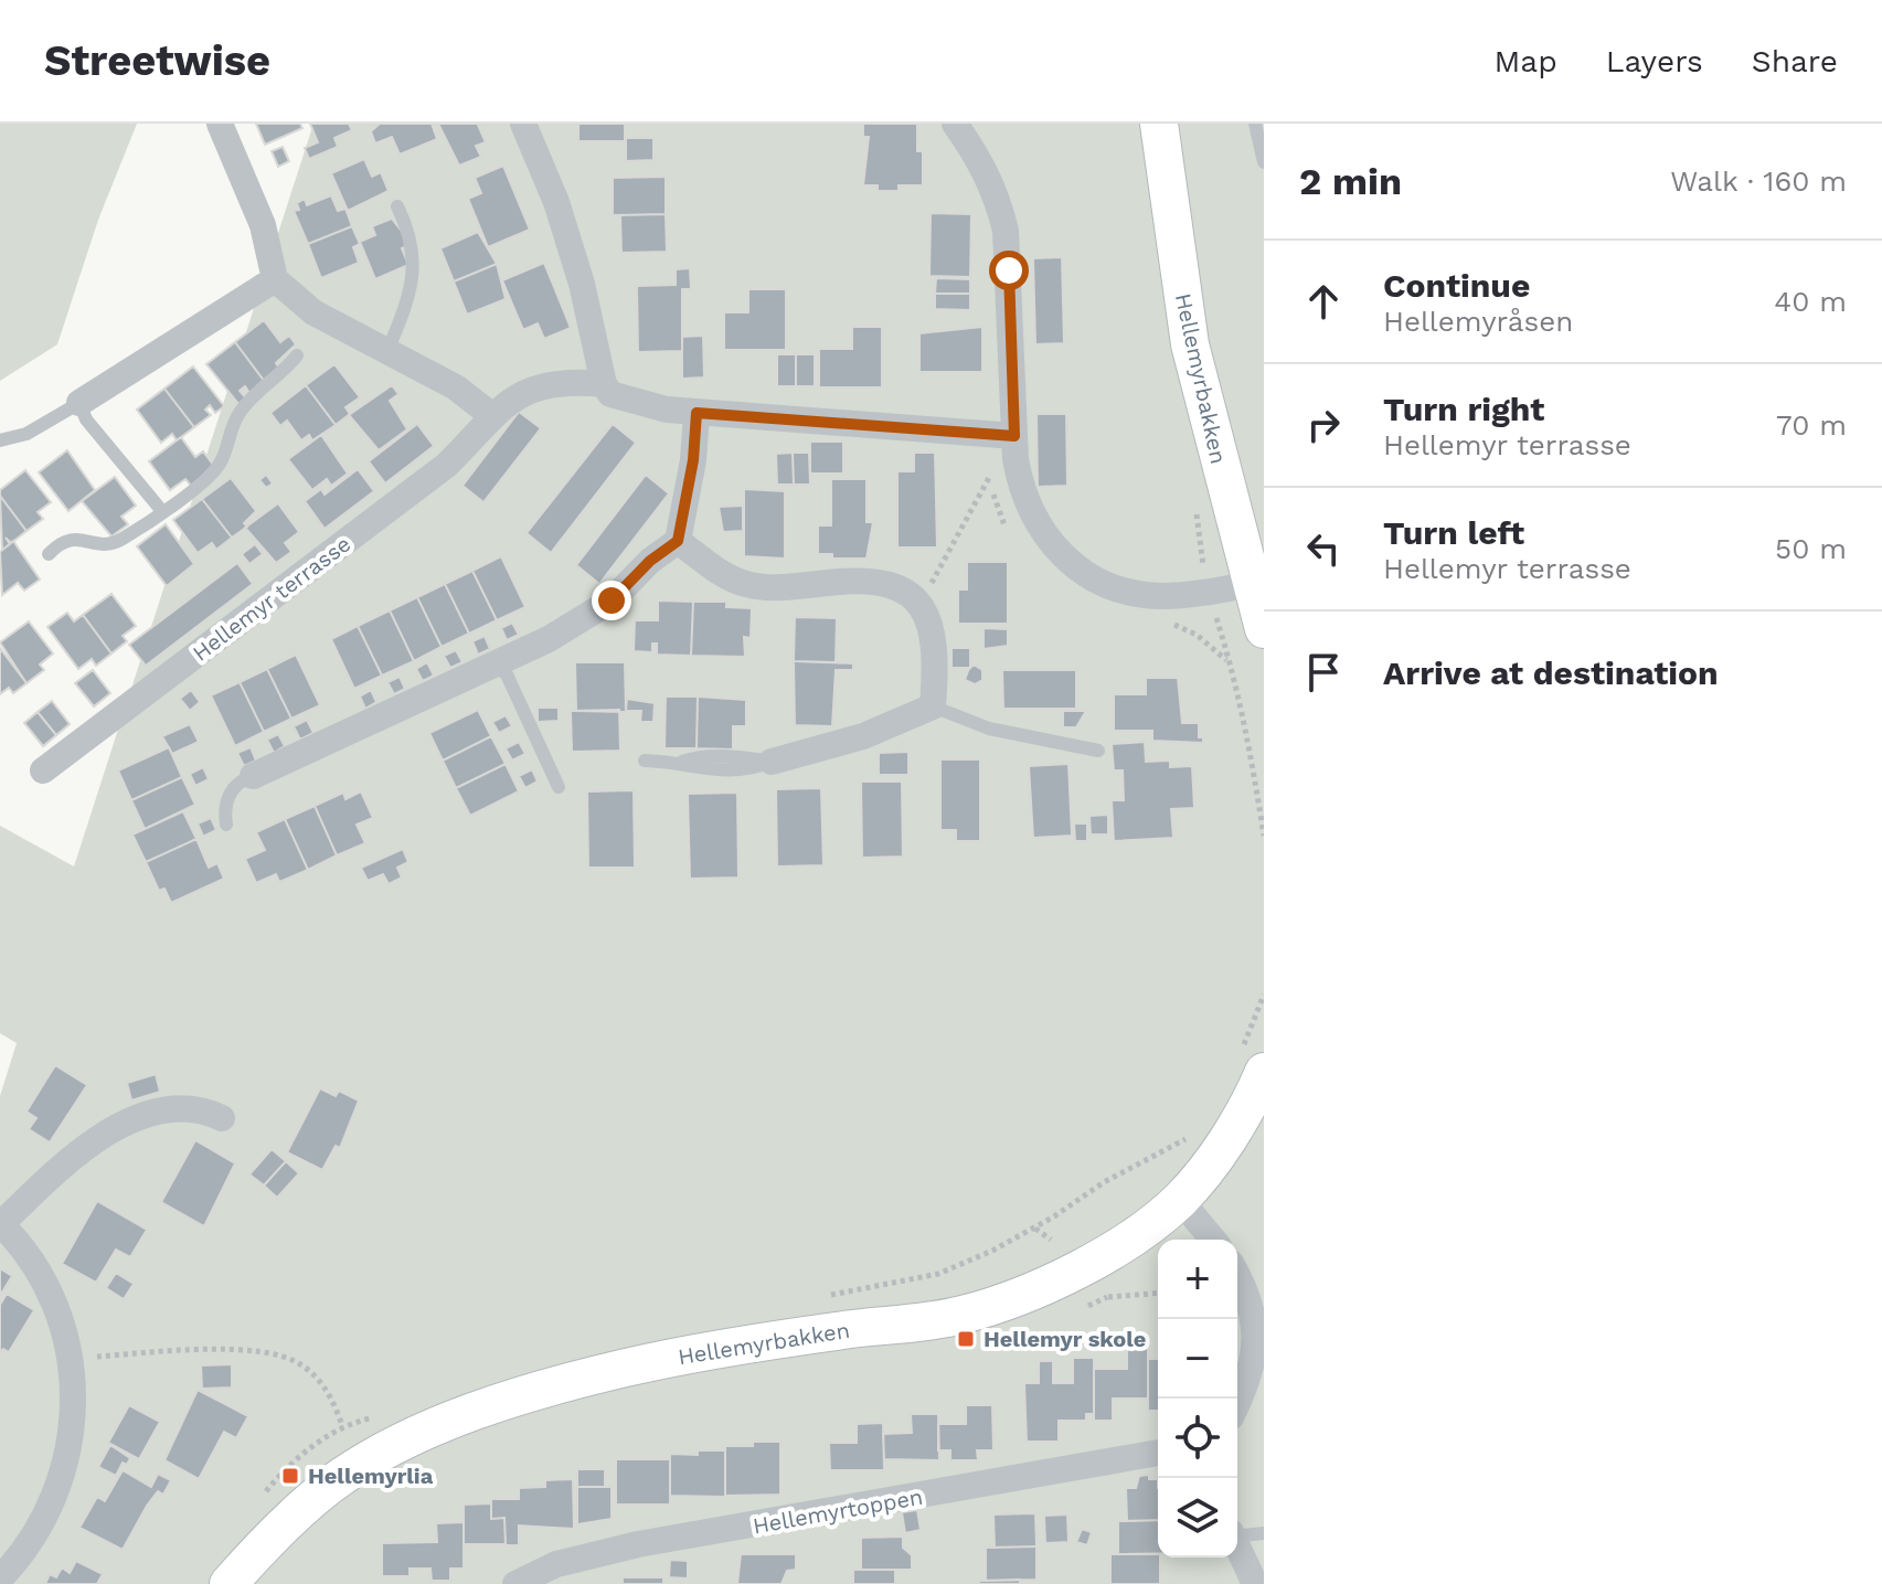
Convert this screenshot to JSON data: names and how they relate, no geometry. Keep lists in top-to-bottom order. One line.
{"streets":{"street":["Hellemyrbakken","Hellemyr terrasse","Hellemyrtoppen"]},"places":{"transit":["Hellemyr skole","Hellemyrlia"]},"page":{"header":"Streetwise","nav":["Map","Layers","Share"],"heading":["2 min","Walk · 160 m"],"list":[["Continue","Hellemyråsen","40 m"],["Turn right","Hellemyr terrasse","70 m"],["Turn left","Hellemyr terrasse","50 m"],"Arrive at destination"],"map_buttons":["+","−"]}}
